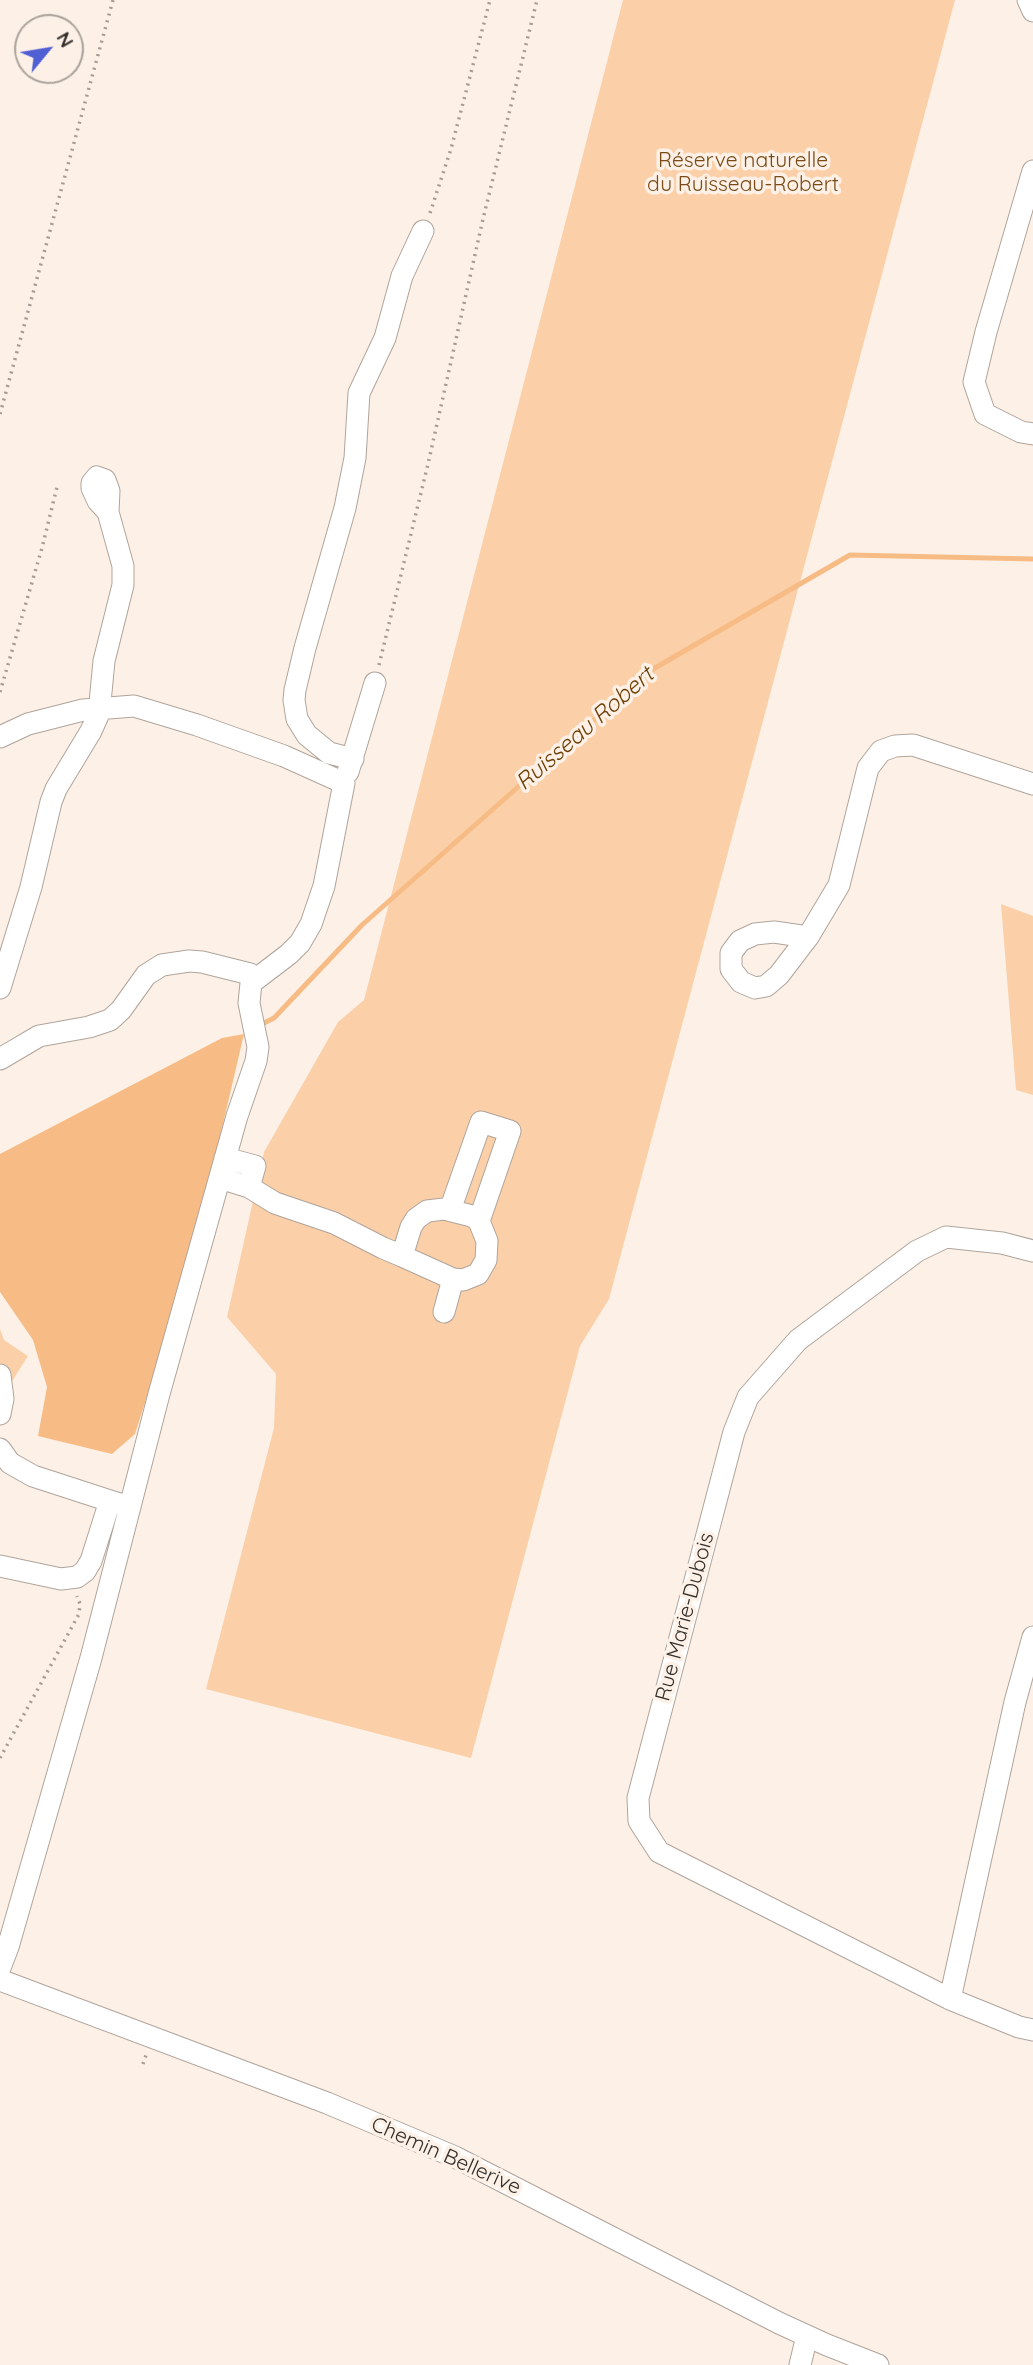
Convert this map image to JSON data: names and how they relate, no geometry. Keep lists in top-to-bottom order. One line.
{"streets":{"street":["Rue Marie-Dubois","Chemin Bellerive"]},"water":["Ruisseau Robert"],"parks":["Réserve naturelle du Ruisseau-Robert"],"north":"top right"}
